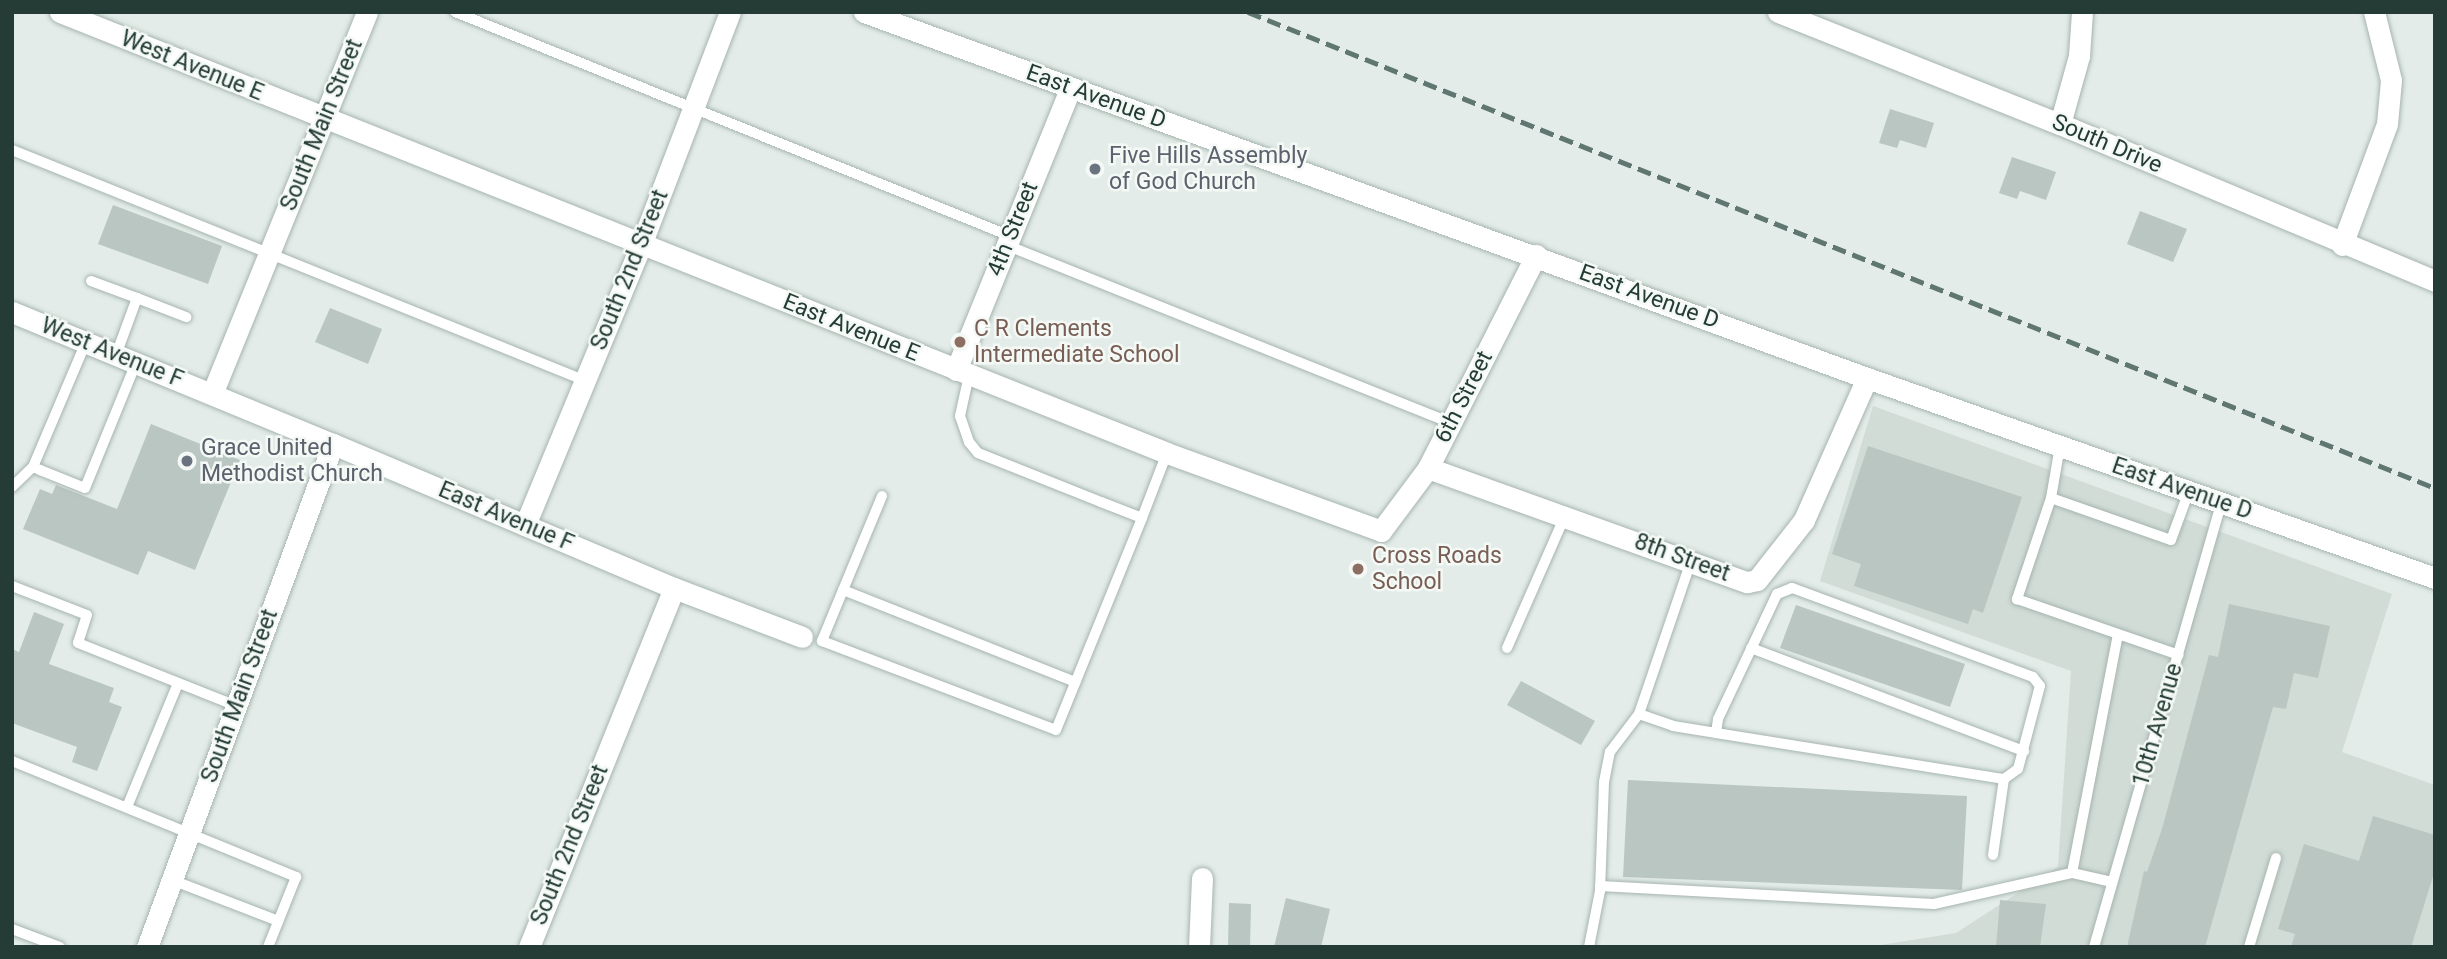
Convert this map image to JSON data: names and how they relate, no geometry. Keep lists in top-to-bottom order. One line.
{"streets":{"street":["West Avenue E","East Avenue D","South Main Street","South Drive","4th Street","South 2nd Street","East Avenue E","West Avenue F","6th Street","East Avenue F","8th Street"],"lane":["10th Avenue"]},"crossings":[["West Avenue E","South Main Street"],["West Avenue E","East Avenue E"],["East Avenue D","4th Street"],["East Avenue D","6th Street"],["East Avenue D","8th Street"],["East Avenue D","10th Avenue"],["South Main Street","East Avenue E"],["South Main Street","West Avenue F"],["South Main Street","East Avenue F"],["4th Street","East Avenue E"],["South 2nd Street","East Avenue E"],["South 2nd Street","East Avenue F"],["East Avenue E","6th Street"],["West Avenue F","East Avenue F"],["6th Street","8th Street"]],"places":["Five Hills Assembly of God Church","C R Clements Intermediate School","Grace United Methodist Church","Cross Roads School"]}
